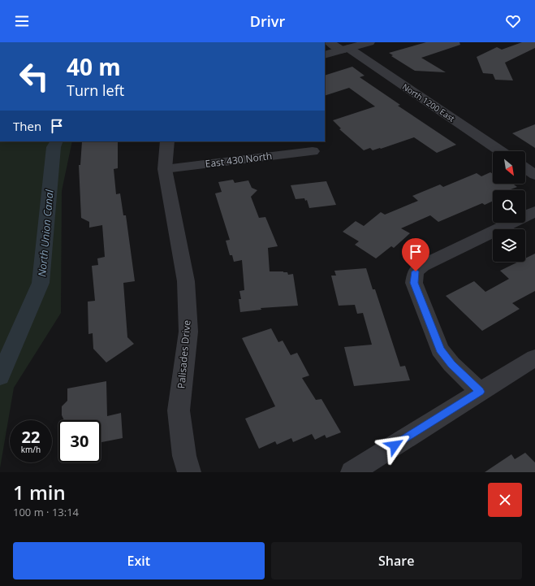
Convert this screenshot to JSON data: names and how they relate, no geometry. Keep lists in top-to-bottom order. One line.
{"streets":{"street":["North 1200 East","East 430 North","Palisades Drive"]},"crossings":[["East 430 North","Palisades Drive"]],"water":["North Union Canal"],"north":"bottom right","page":{"header":"Drivr","turn":["40 m","Turn left"],"then":"Then","speed":"22 km/h","limit":"30","heading":["1 min","100 m · 13:14"],"buttons":["Exit","Share"]}}
